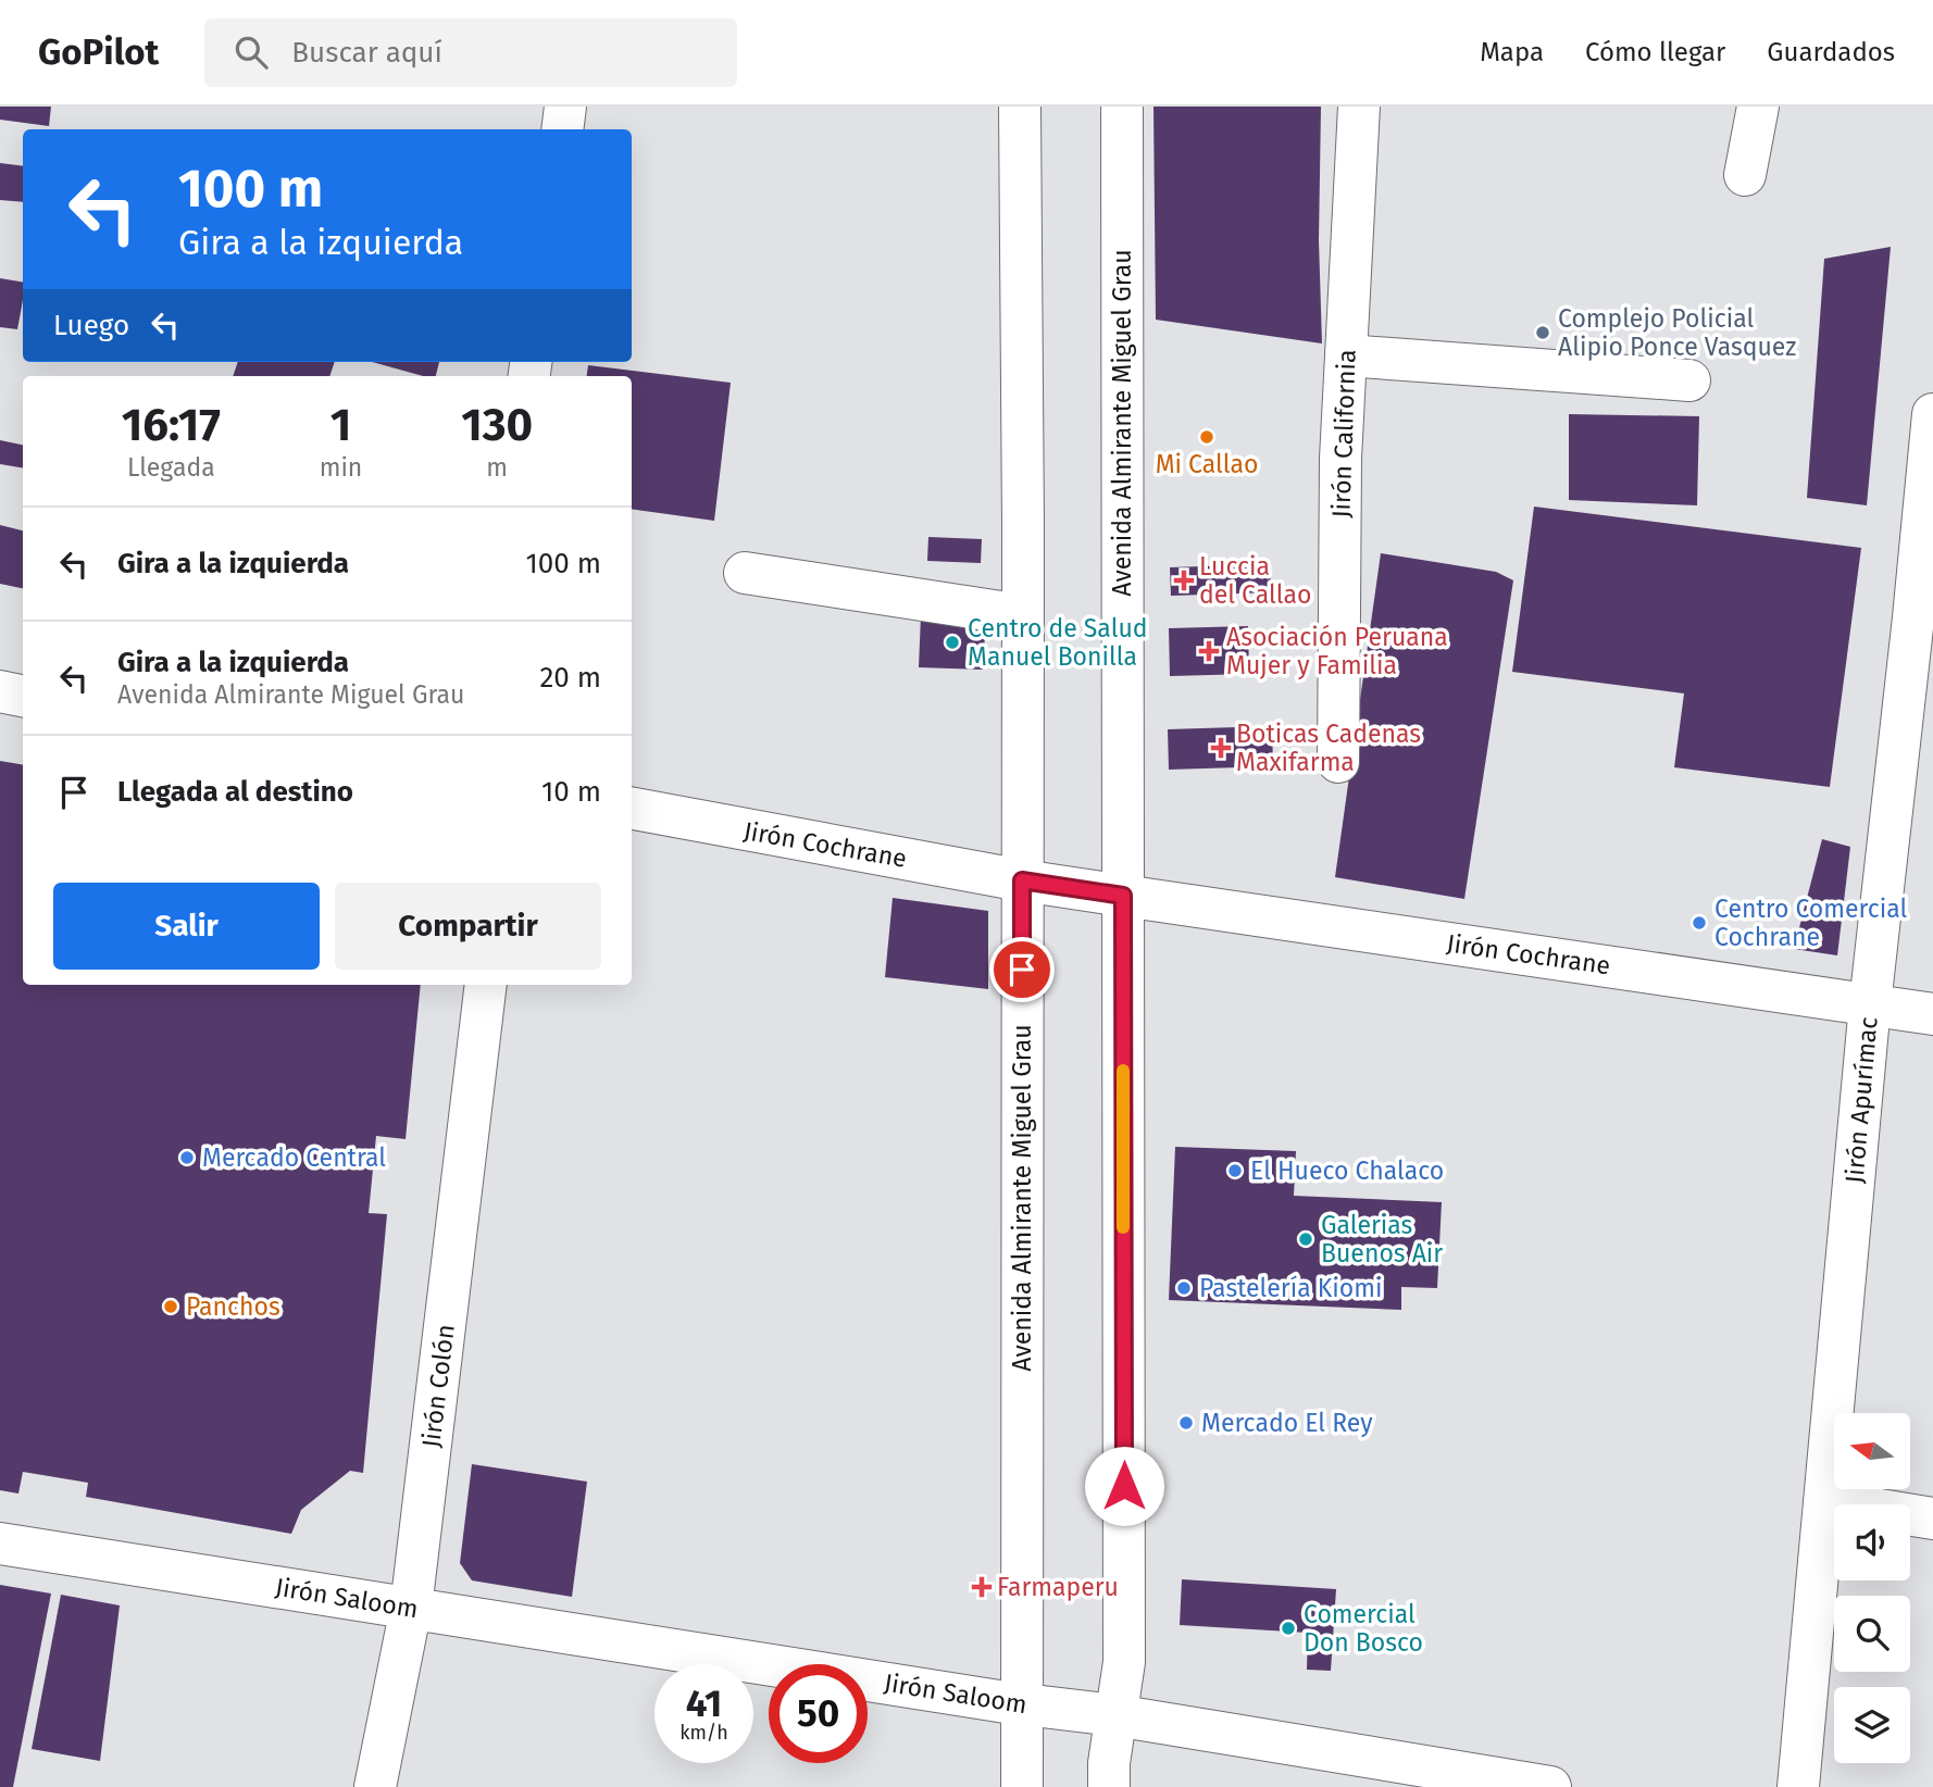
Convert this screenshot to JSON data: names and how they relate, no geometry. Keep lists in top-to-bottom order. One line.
{"streets":{"street":["Avenida Almirante Miguel Grau","Jirón California","Jirón Cochrane","Jirón Apurímac","Jirón Colón","Jirón Saloom"]},"crossings":[["Avenida Almirante Miguel Grau","Jirón Cochrane"],["Avenida Almirante Miguel Grau","Jirón Saloom"],["Jirón Cochrane","Jirón Apurímac"],["Jirón Colón","Jirón Saloom"]],"places":{"other":["Complejo Policial Alipio Ponce Vasquez","Mi Callao","Centro de Salud Manuel Bonilla","Centro Comercial Cochrane","Mercado Central","El Hueco Chalaco","Galerias Buenos Air","Pastelería Kiomi","Panchos","Mercado El Rey","Comercial Don Bosco"],"health":["Luccia del Callao","Asociación Peruana Mujer y Familia","Boticas Cadenas Maxifarma","Farmaperu"]},"north":"left","page":{"header":"GoPilot","search":"Buscar aquí","nav":["Mapa","Cómo llegar","Guardados"],"turn":["100 m","Gira a la izquierda"],"then":"Luego","eta":["16:17","Llegada","1","min","130","m"],"list":[{"name":"Gira a la izquierda","value":"100 m"},{"name":"Gira a la izquierda","note":"Avenida Almirante Miguel Grau","value":"20 m"},{"name":"Llegada al destino","value":"10 m"}],"buttons":["Salir","Compartir"],"speed":"41 km/h","limit":"50"}}
